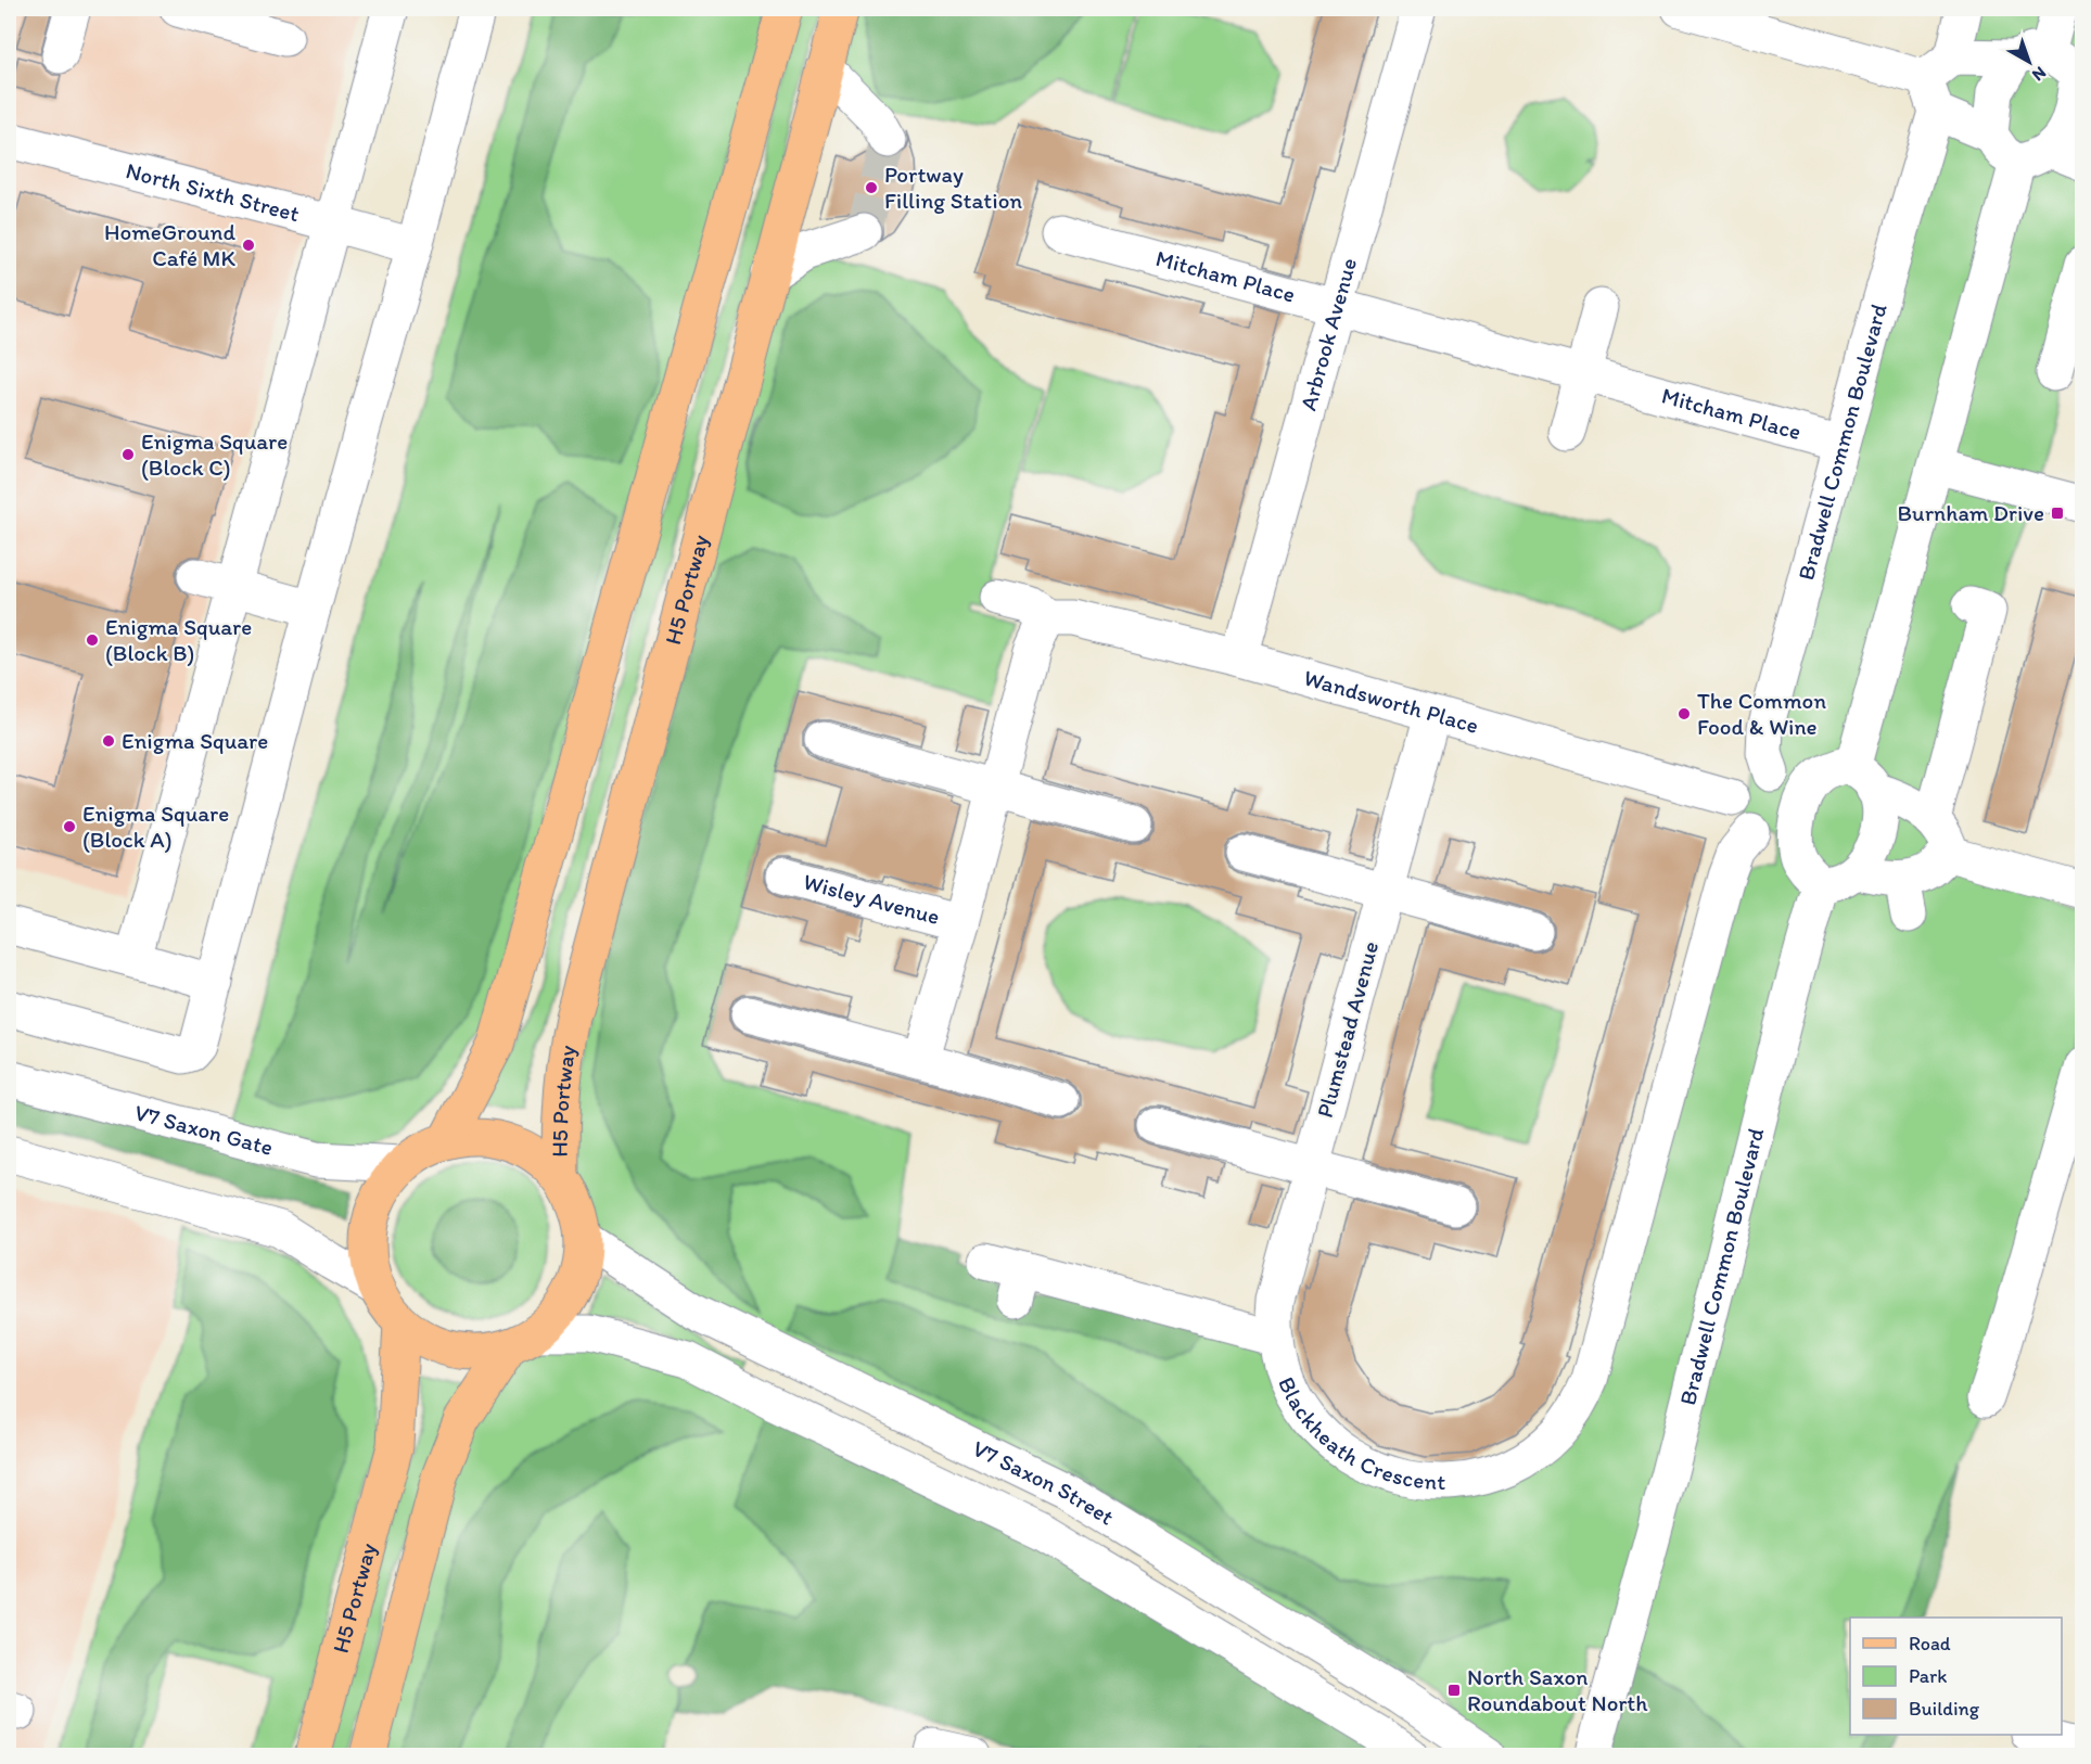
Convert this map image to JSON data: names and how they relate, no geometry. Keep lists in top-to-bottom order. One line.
{"streets":{"main road":["H5 Portway"],"street":["North Sixth Street","Mitcham Place","Arbrook Avenue","Bradwell Common Boulevard","Wandsworth Place","Wisley Avenue","Plumstead Avenue","V7 Saxon Gate","Blackheath Crescent","V7 Saxon Street"]},"crossings":[["Mitcham Place","Arbrook Avenue"],["Mitcham Place","Bradwell Common Boulevard"],["Arbrook Avenue","Wandsworth Place"],["H5 Portway","V7 Saxon Gate"],["H5 Portway","V7 Saxon Street"],["Wandsworth Place","Wisley Avenue"],["Wandsworth Place","Plumstead Avenue"],["Plumstead Avenue","Blackheath Crescent"],["V7 Saxon Gate","V7 Saxon Street"]],"places":{"other":["Portway Filling Station","HomeGround Café MK","Enigma Square (Block C)","Enigma Square (Block B)","The Common Food & Wine","Enigma Square","Enigma Square (Block A)"],"transit":["Burnham Drive","North Saxon Roundabout North"]},"legend":["Road","Park","Building"],"north":"bottom right"}
